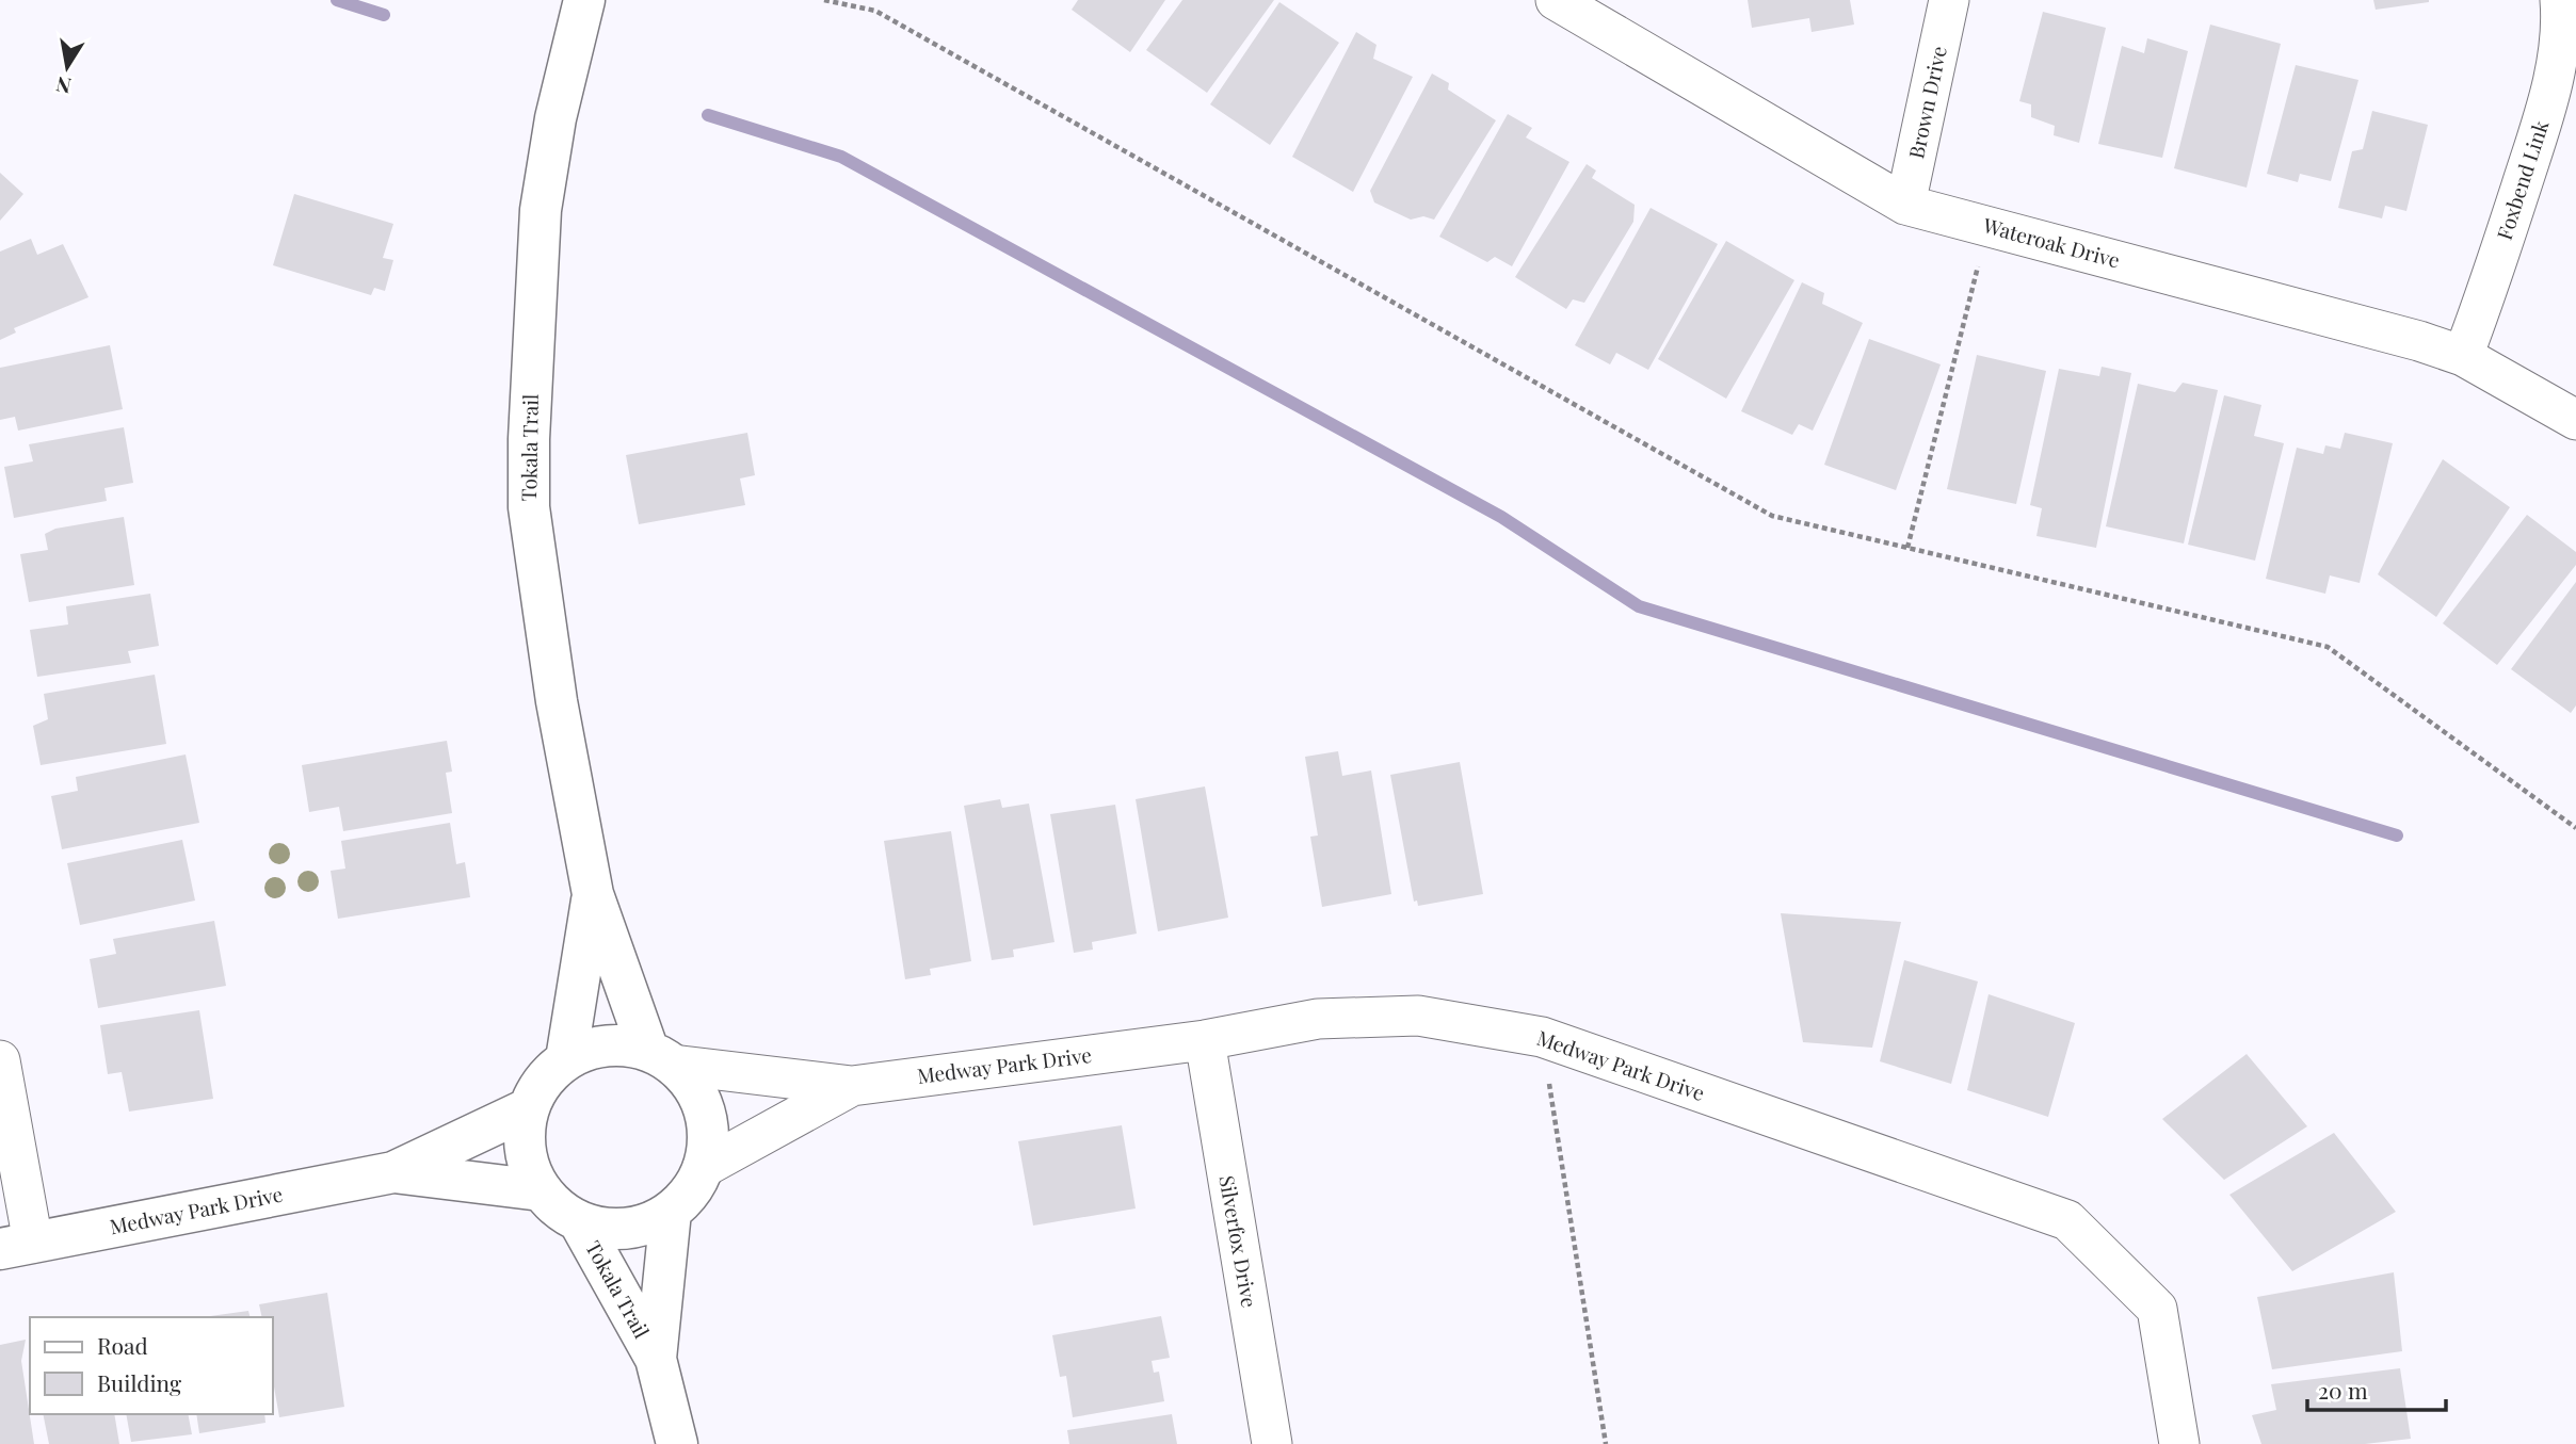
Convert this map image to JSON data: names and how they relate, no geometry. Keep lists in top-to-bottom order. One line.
{"streets":{"street":["Brown Drive","Foxbend Link","Wateroak Drive","Tokala Trail","Medway Park Drive","Silverfox Drive"]},"crossings":[["Brown Drive","Wateroak Drive"],["Foxbend Link","Wateroak Drive"],["Tokala Trail","Medway Park Drive"],["Medway Park Drive","Silverfox Drive"]],"legend":["Road","Building"],"scale_bar":"20 m","north":"bottom"}
